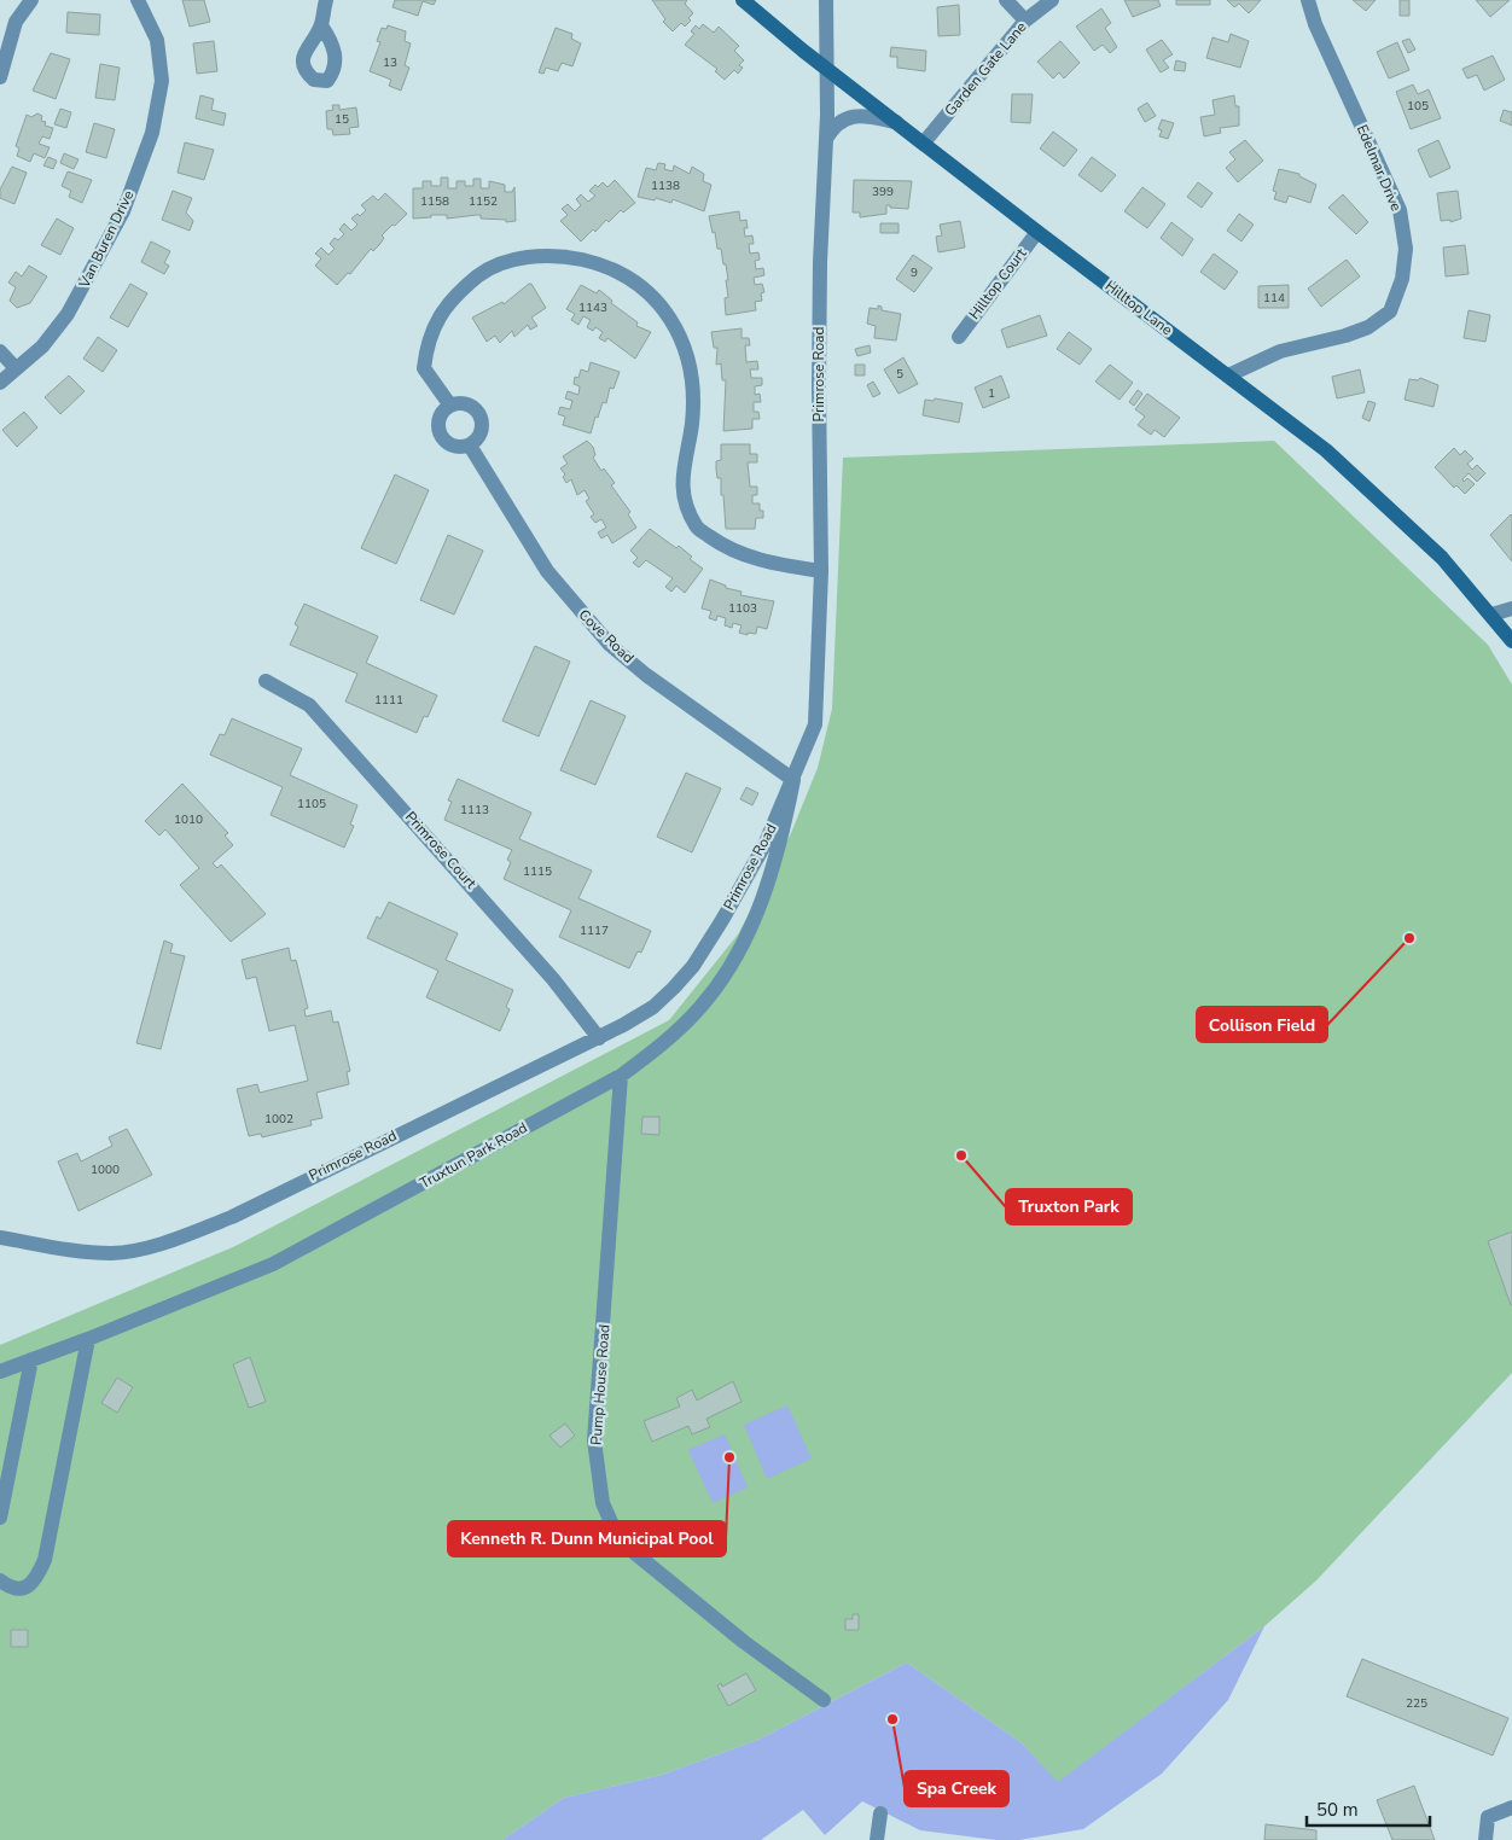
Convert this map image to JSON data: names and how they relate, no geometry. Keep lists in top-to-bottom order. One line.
{"streets":{"street":["Garden Gate Lane","Edelmar Drive","Van Buren Drive","Hilltop Court","Hilltop Lane","Primrose Road","Cove Road","Primrose Court","Truxtun Park Road","Pump House Road"]},"crossings":[["Garden Gate Lane","Hilltop Lane"],["Edelmar Drive","Hilltop Lane"],["Hilltop Court","Hilltop Lane"],["Hilltop Lane","Primrose Road"],["Primrose Road","Cove Road"],["Primrose Road","Primrose Court"],["Primrose Road","Truxtun Park Road"],["Cove Road","Truxtun Park Road"],["Truxtun Park Road","Pump House Road"]],"places":["Collison Field","Truxton Park","Kenneth R. Dunn Municipal Pool","Spa Creek"],"house_numbers":["13","105","15","1138","399","1158","1152","9","114","1143","5","1","1103","1111","1105","1113","1010","1115","1117","1002","1000","225"],"scale_bar":"50 m"}
